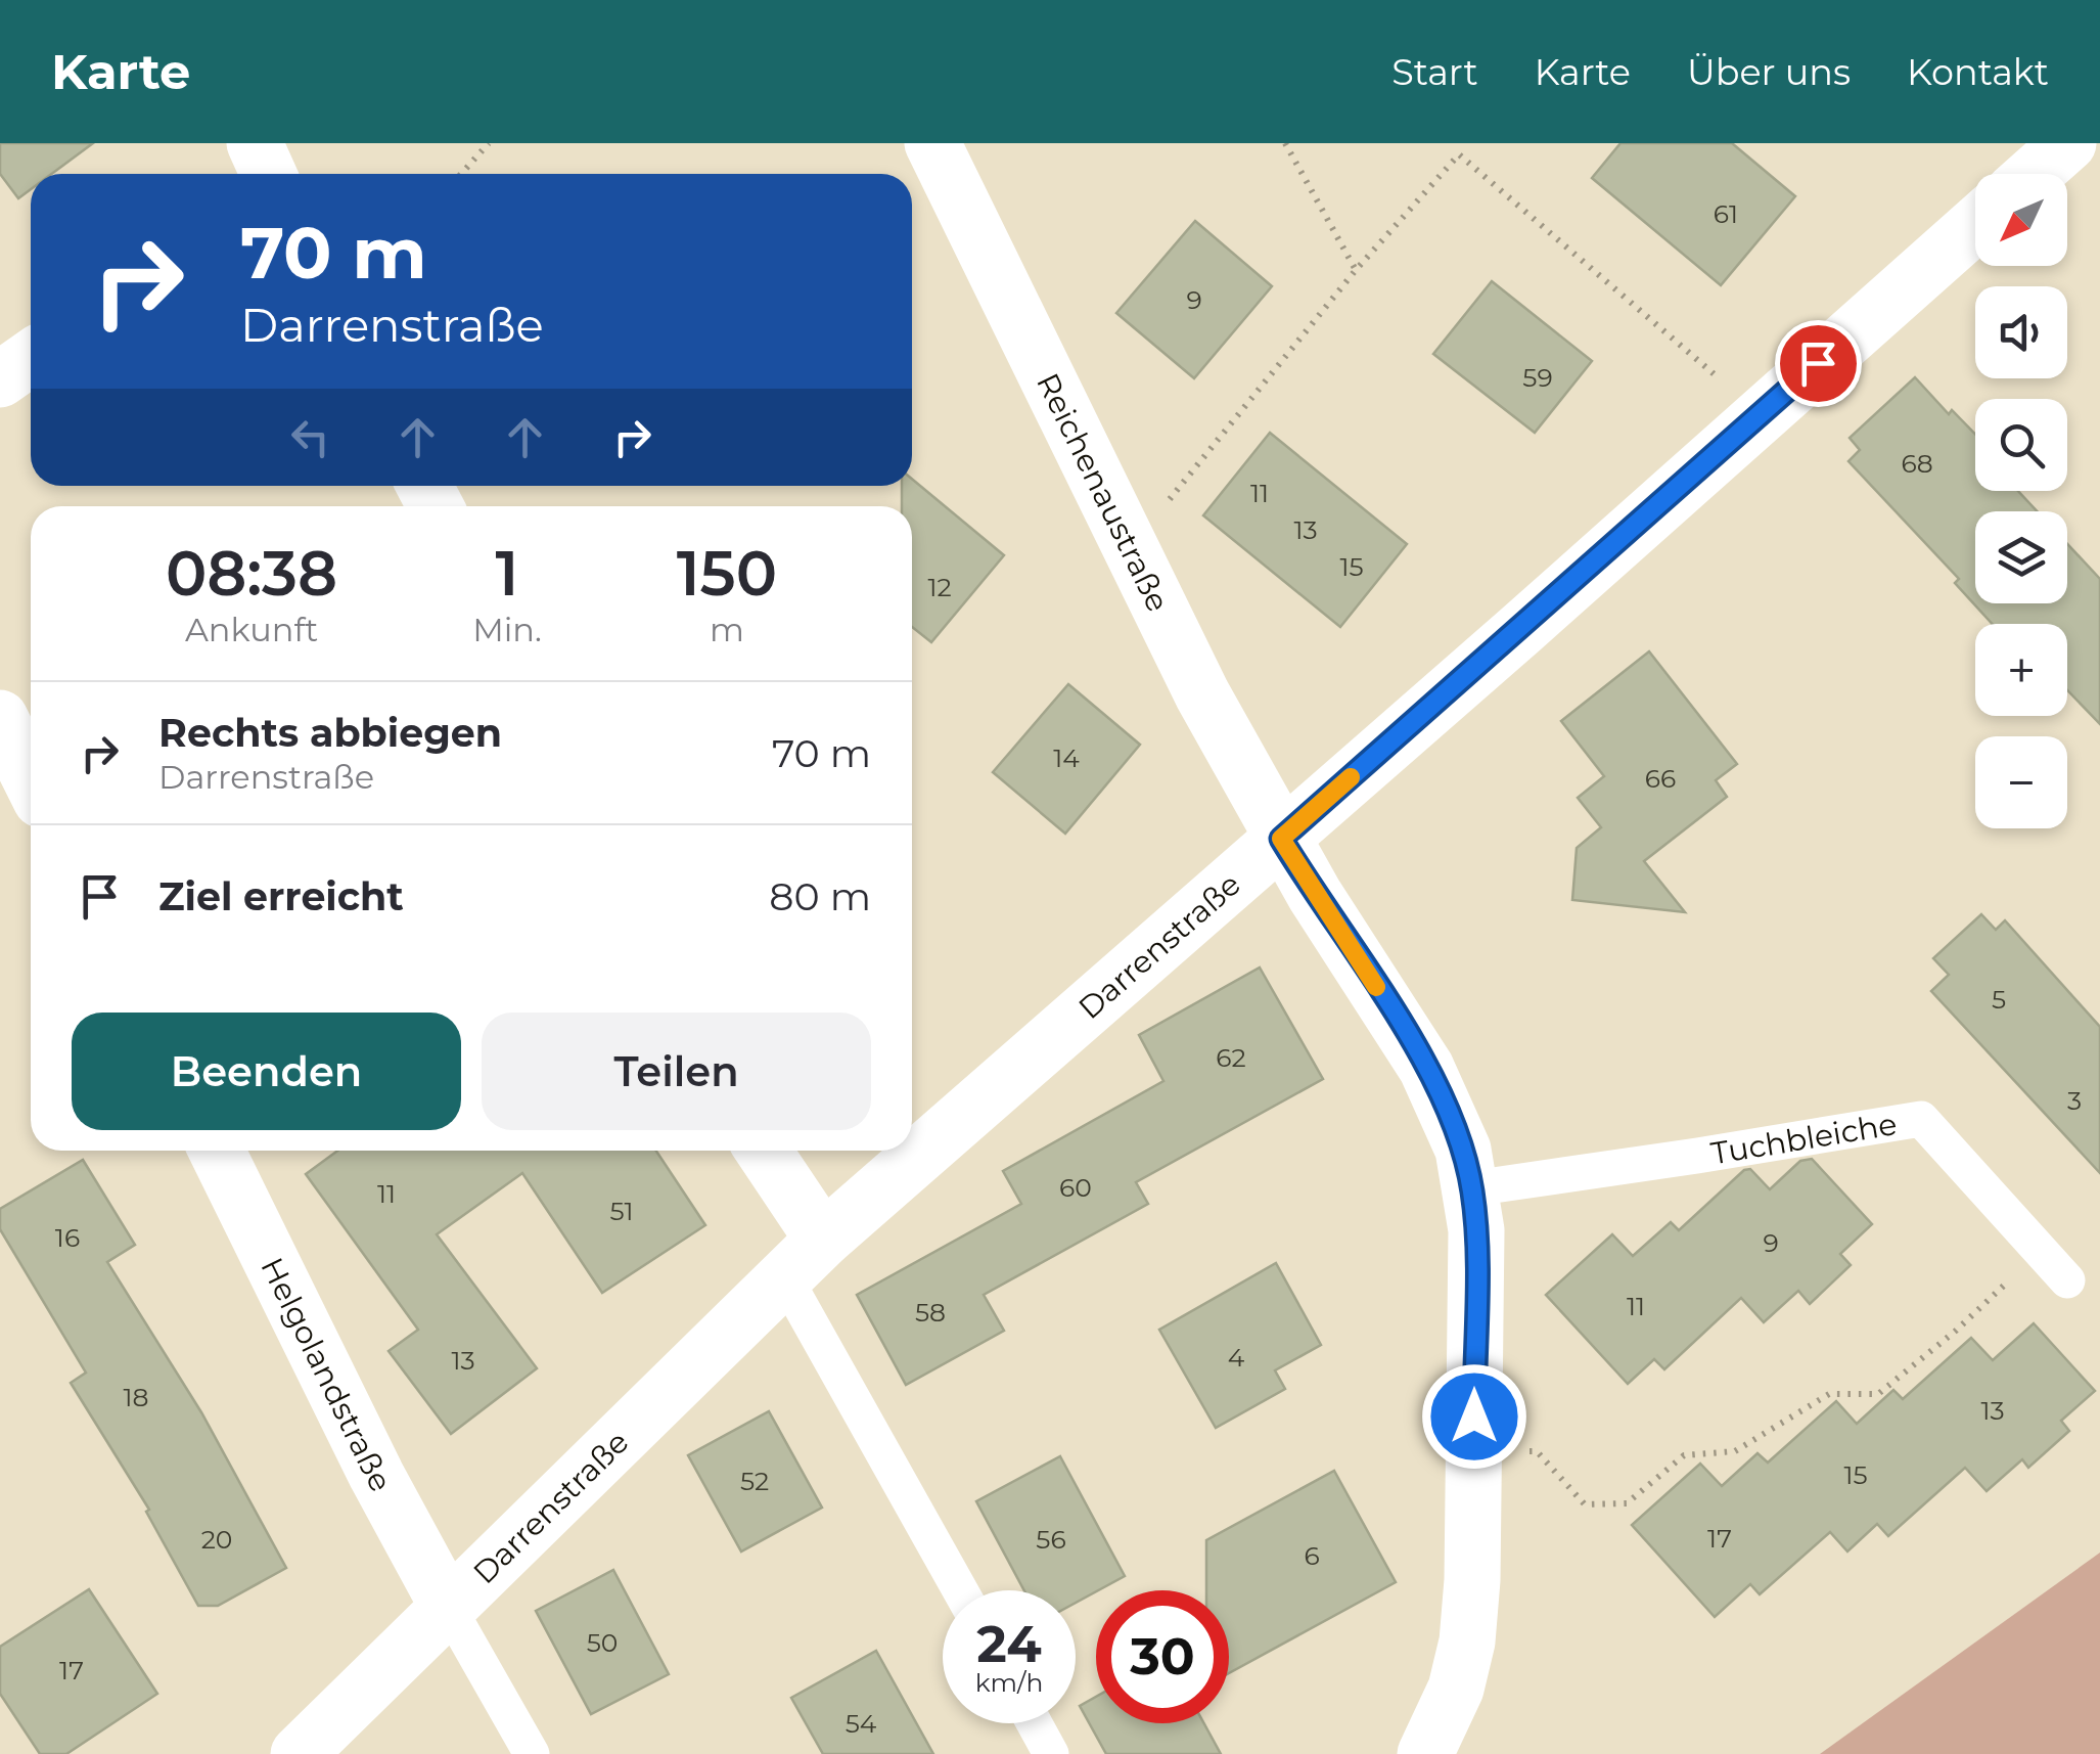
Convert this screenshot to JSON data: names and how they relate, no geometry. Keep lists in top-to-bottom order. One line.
{"streets":{"street":["Reichenaustraße","Darrenstraße","Helgolandstraße"],"lane":["Tuchbleiche"]},"crossings":[["Reichenaustraße","Darrenstraße"],["Darrenstraße","Helgolandstraße"]],"house_numbers":["61","9","59","68","11","13","15","12","14","66","5","62","3","60","11","51","16","9","11","58","4","13","18","13","15","52","17","20","56","6","50","17","54"],"north":"bottom left","page":{"header":"Karte","nav":["Start","Karte","Über uns","Kontakt"],"map_buttons":["+","−"],"turn":["70 m","Darrenstraße"],"eta":["08:38","Ankunft","1","Min.","150","m"],"list":[{"name":"Rechts abbiegen","note":"Darrenstraße","value":"70 m"},{"name":"Ziel erreicht","value":"80 m"}],"buttons":["Beenden","Teilen"],"speed":"24 km/h","limit":"30"}}
